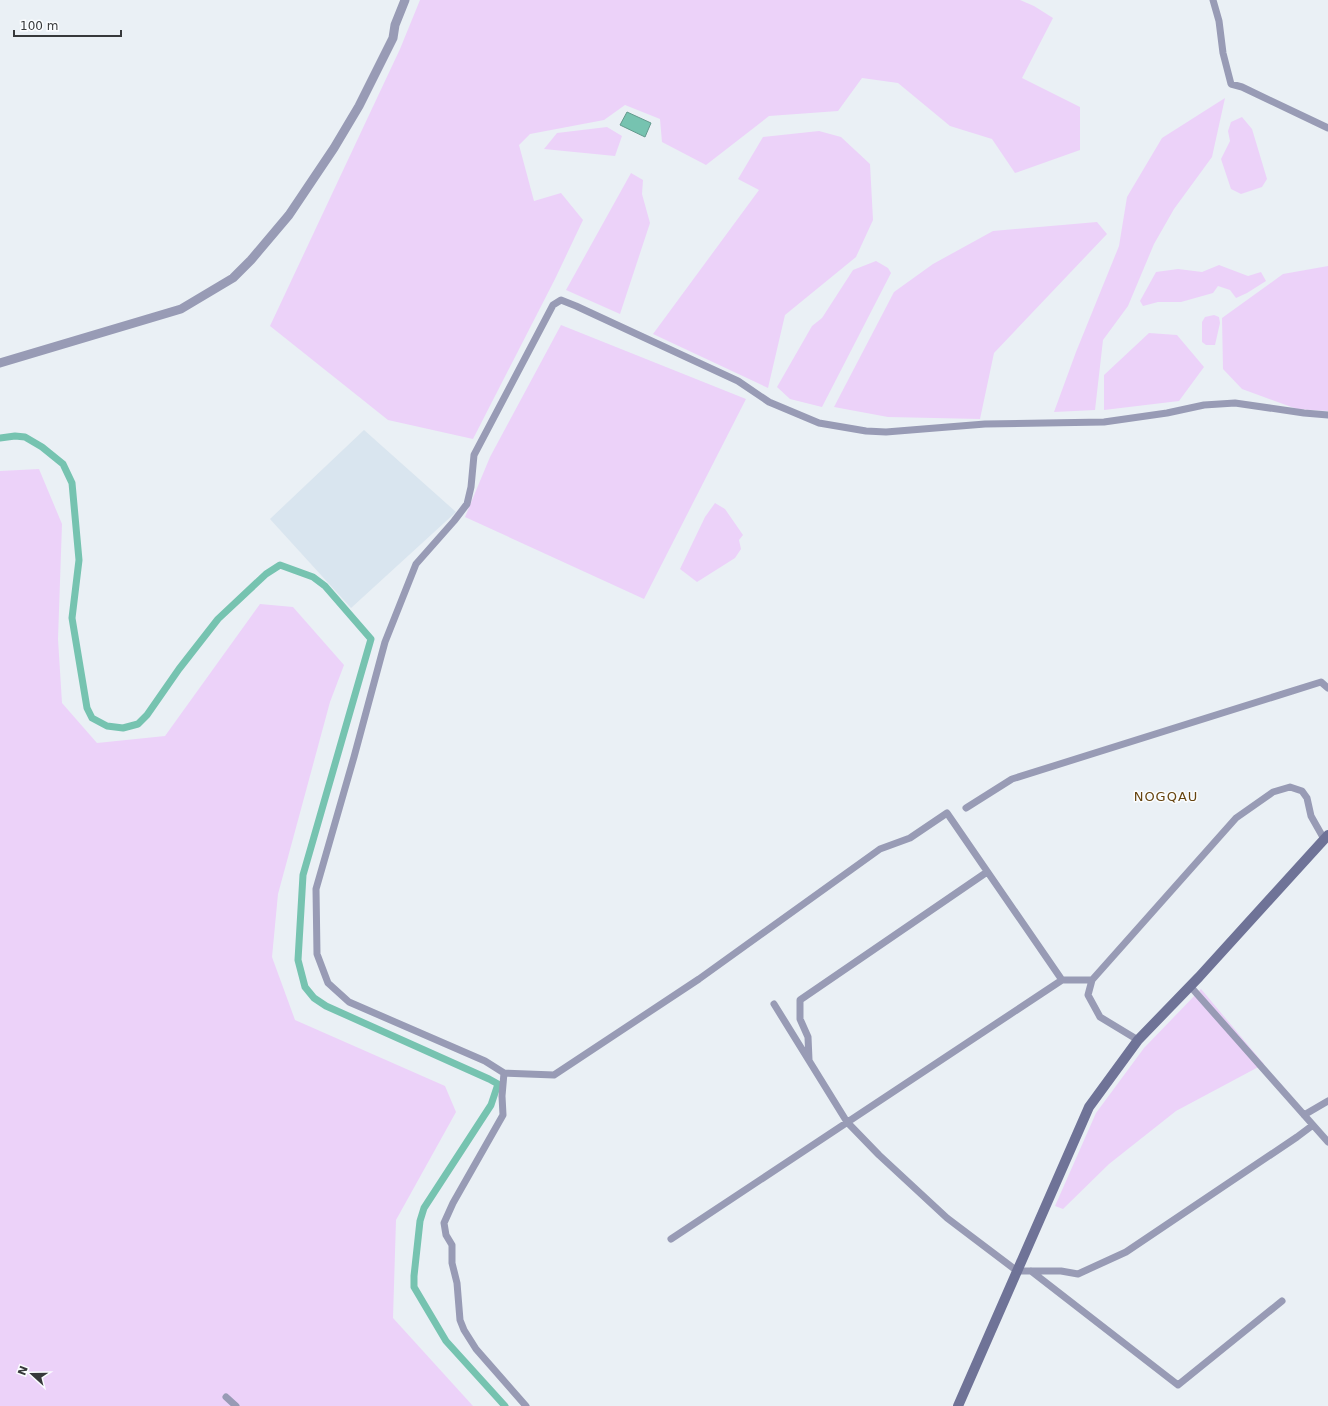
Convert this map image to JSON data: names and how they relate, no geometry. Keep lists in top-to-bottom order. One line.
{"districts":["NOGQAU"],"scale_bar":"100 m","north":"left"}
